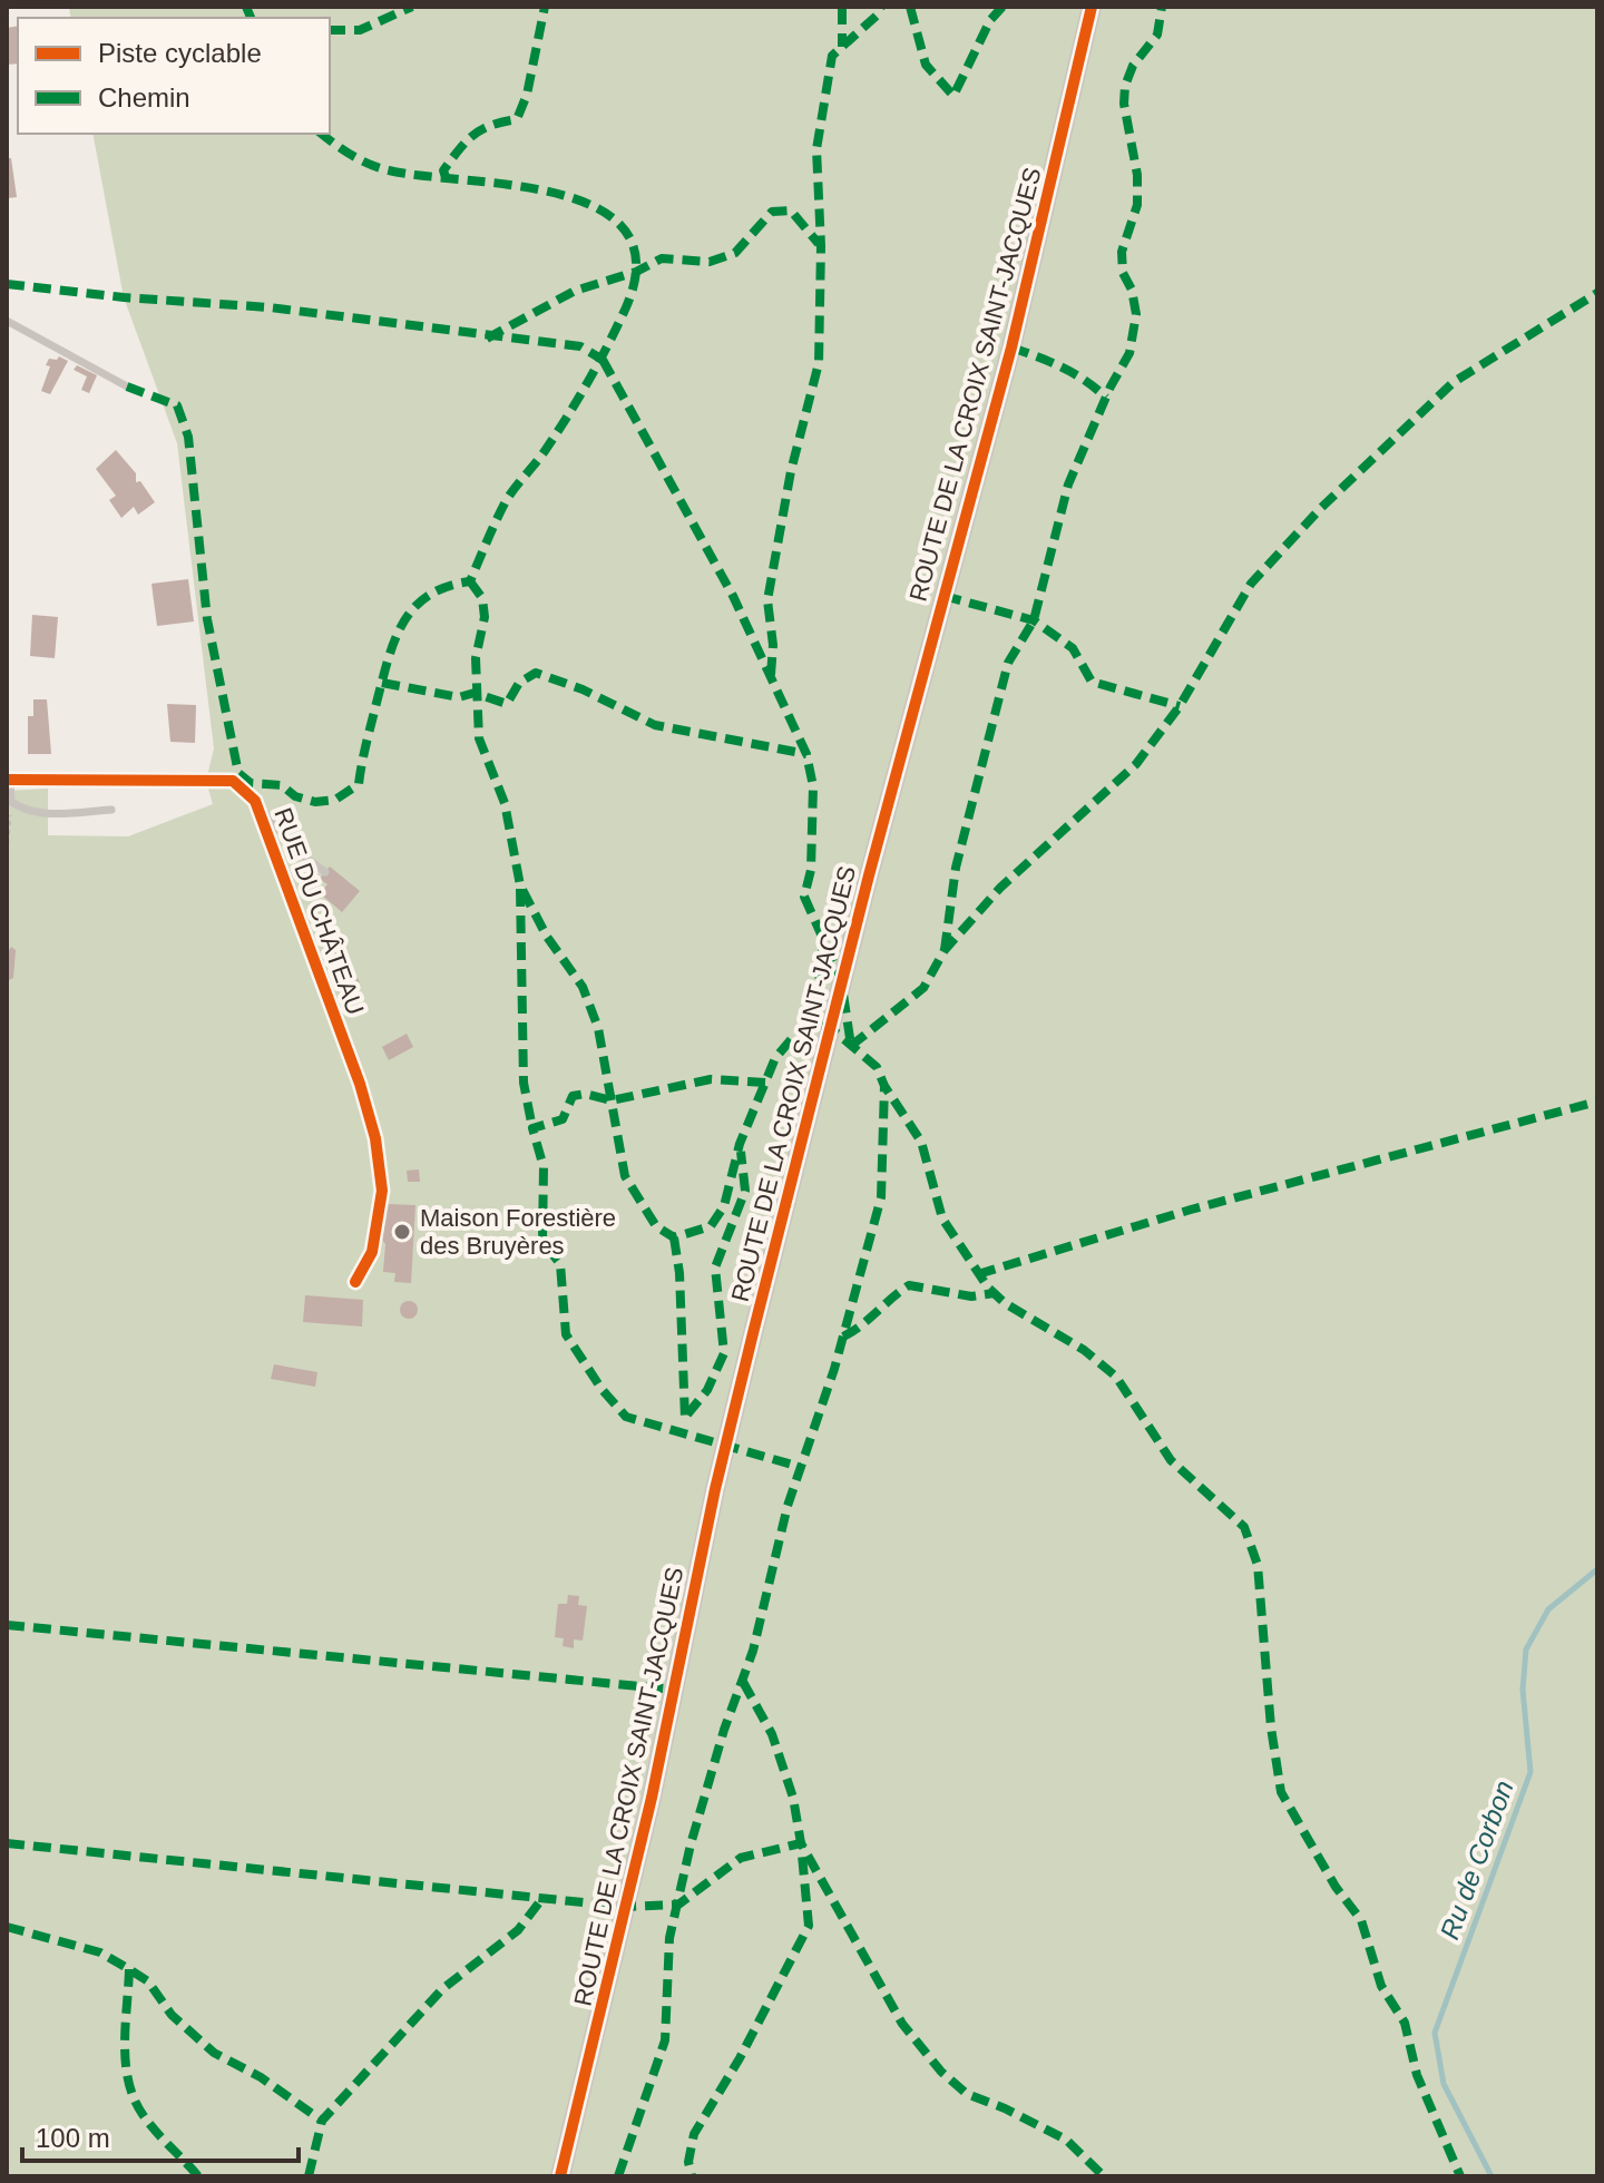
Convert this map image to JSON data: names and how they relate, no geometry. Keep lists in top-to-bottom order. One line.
{"streets":{"street":["ROUTE DE LA CROIX SAINT-JACQUES","RUE DU CHÂTEAU"]},"water":["Ru de Corbon"],"places":["Maison Forestière des Bruyères"],"legend":["Piste cyclable","Chemin"],"scale_bar":"100 m"}
